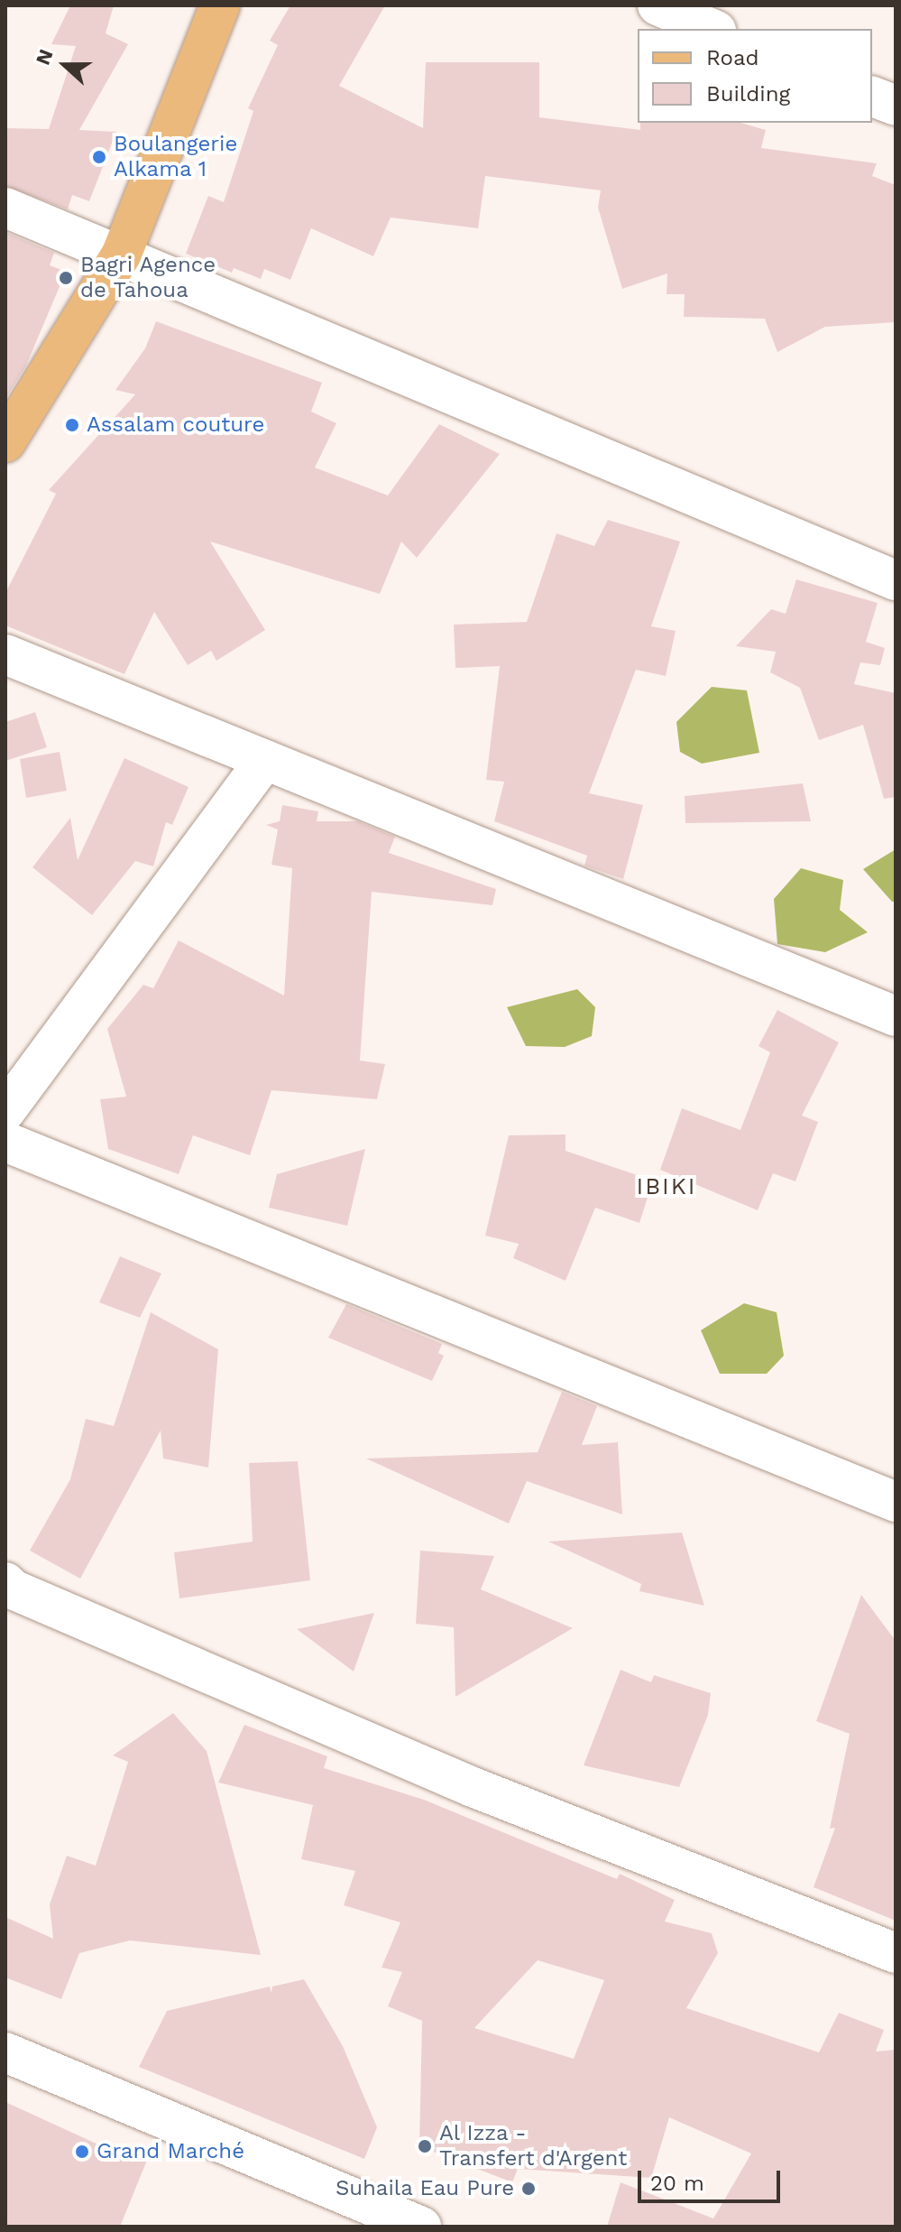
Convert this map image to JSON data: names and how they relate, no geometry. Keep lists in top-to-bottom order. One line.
{"districts":["IBIKI"],"places":["Boulangerie Alkama 1","Bagri Agence de Tahoua","Assalam couture","Al Izza - Transfert d'Argent","Grand Marché","Suhaila Eau Pure"],"legend":["Road","Building"],"scale_bar":"20 m","north":"left"}
